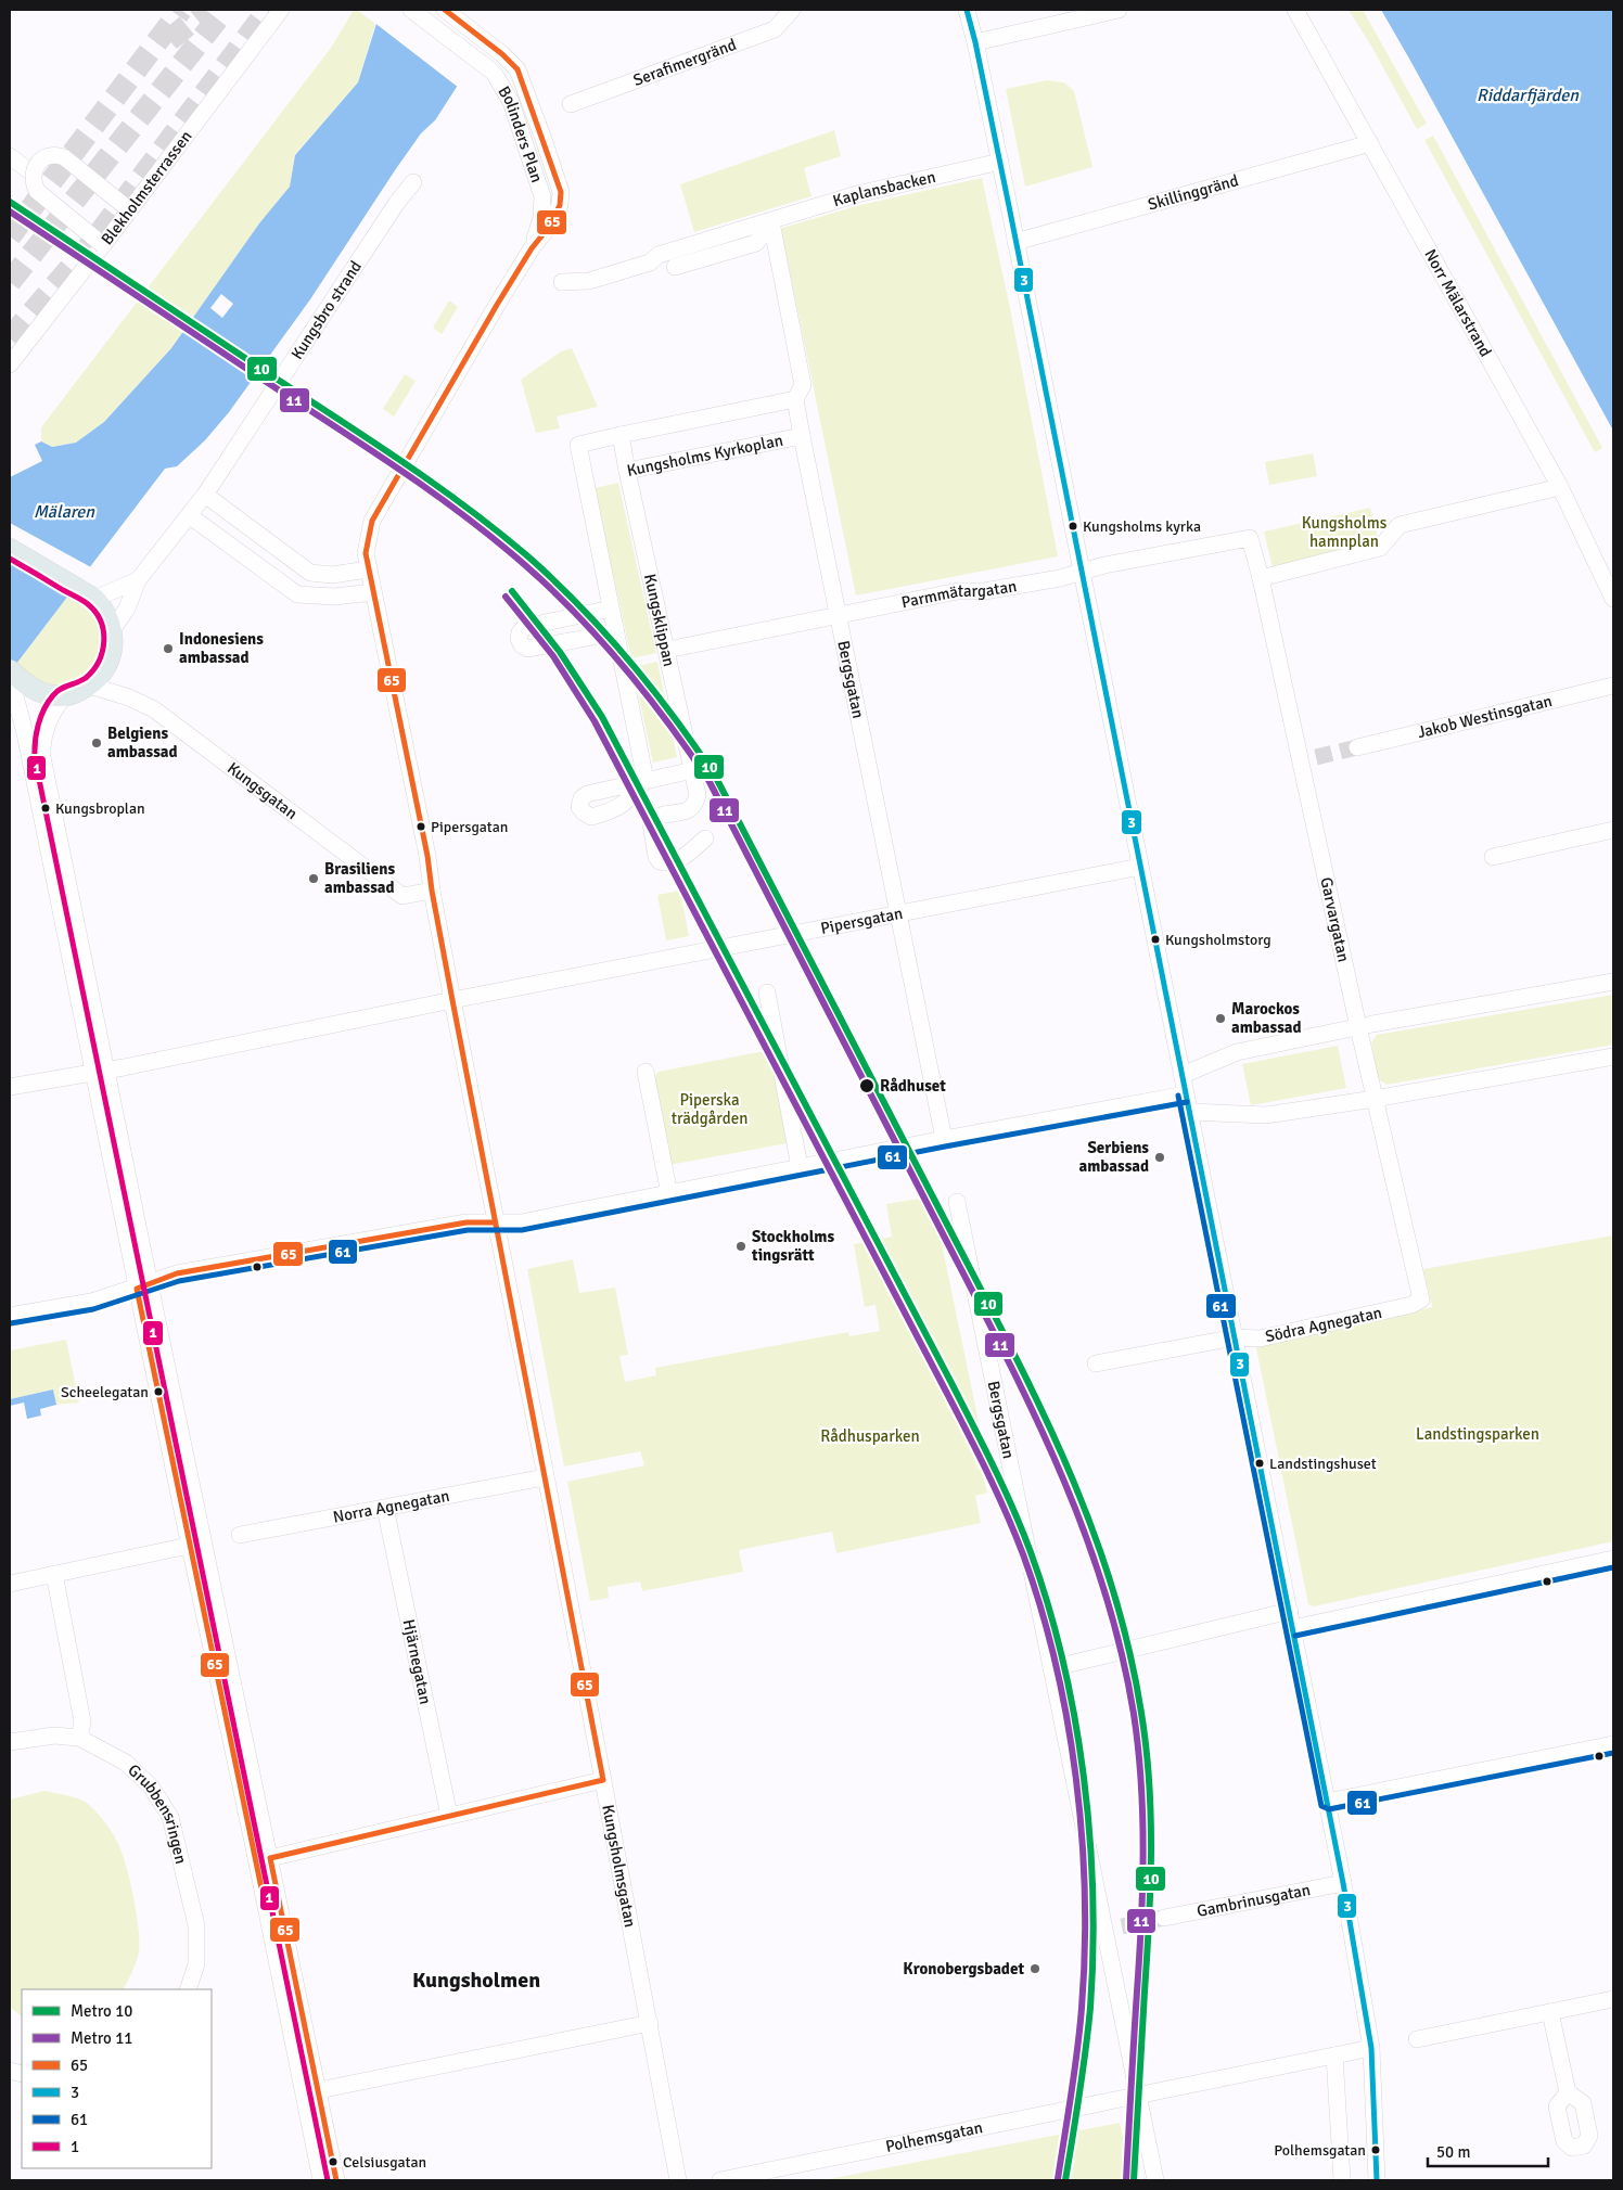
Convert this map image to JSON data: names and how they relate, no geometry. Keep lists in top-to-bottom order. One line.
{"streets":{"street":["Serafimergränd","Bolinders Plan","Blekholmsterrassen","Kaplansbacken","Skillinggränd","Norr Mälarstrand","Kungsbro strand","Kungsholms Kyrkoplan","Parmmätargatan","Kungsklippan","Bergsgatan","Jakob Westinsgatan","Kungsgatan","Garvargatan","Pipersgatan","Södra Agnegatan","Norra Agnegatan","Hjärnegatan","Grubbensringen","Kungsholmsgatan","Gambrinusgatan","Polhemsgatan"]},"crossings":[["Bolinders Plan","Kungsholmsgatan"],["Kaplansbacken","Bergsgatan"],["Skillinggränd","Norr Mälarstrand"],["Kungsholms Kyrkoplan","Kungsklippan"],["Kungsholms Kyrkoplan","Bergsgatan"],["Parmmätargatan","Kungsklippan"],["Parmmätargatan","Bergsgatan"],["Parmmätargatan","Garvargatan"],["Bergsgatan","Pipersgatan"],["Bergsgatan","Polhemsgatan"],["Kungsgatan","Kungsholmsgatan"],["Garvargatan","Södra Agnegatan"],["Pipersgatan","Kungsholmsgatan"],["Norra Agnegatan","Hjärnegatan"],["Norra Agnegatan","Kungsholmsgatan"]],"districts":["Kungsholmen"],"water":["Riddarfjärden","Mälaren"],"parks":["Kungsholms hamnplan","Piperska trädgården","Landstingsparken","Rådhusparken"],"places":["Kungsholms kyrka","Indonesiens ambassad","Belgiens ambassad","Kungsbroplan","Pipersgatan","Brasiliens ambassad","Kungsholmstorg","Marockos ambassad","Rådhuset","Serbiens ambassad","Stockholms tingsrätt","Scheelegatan","Landstingshuset","Kronobergsbadet","Polhemsgatan","Celsiusgatan"],"lines":["transit line 65","transit line 3","metro line 10","metro line 11","transit line 1","transit line 61"],"legend":["Metro 10","Metro 11","65","3","61","1"],"scale_bar":"50 m"}
